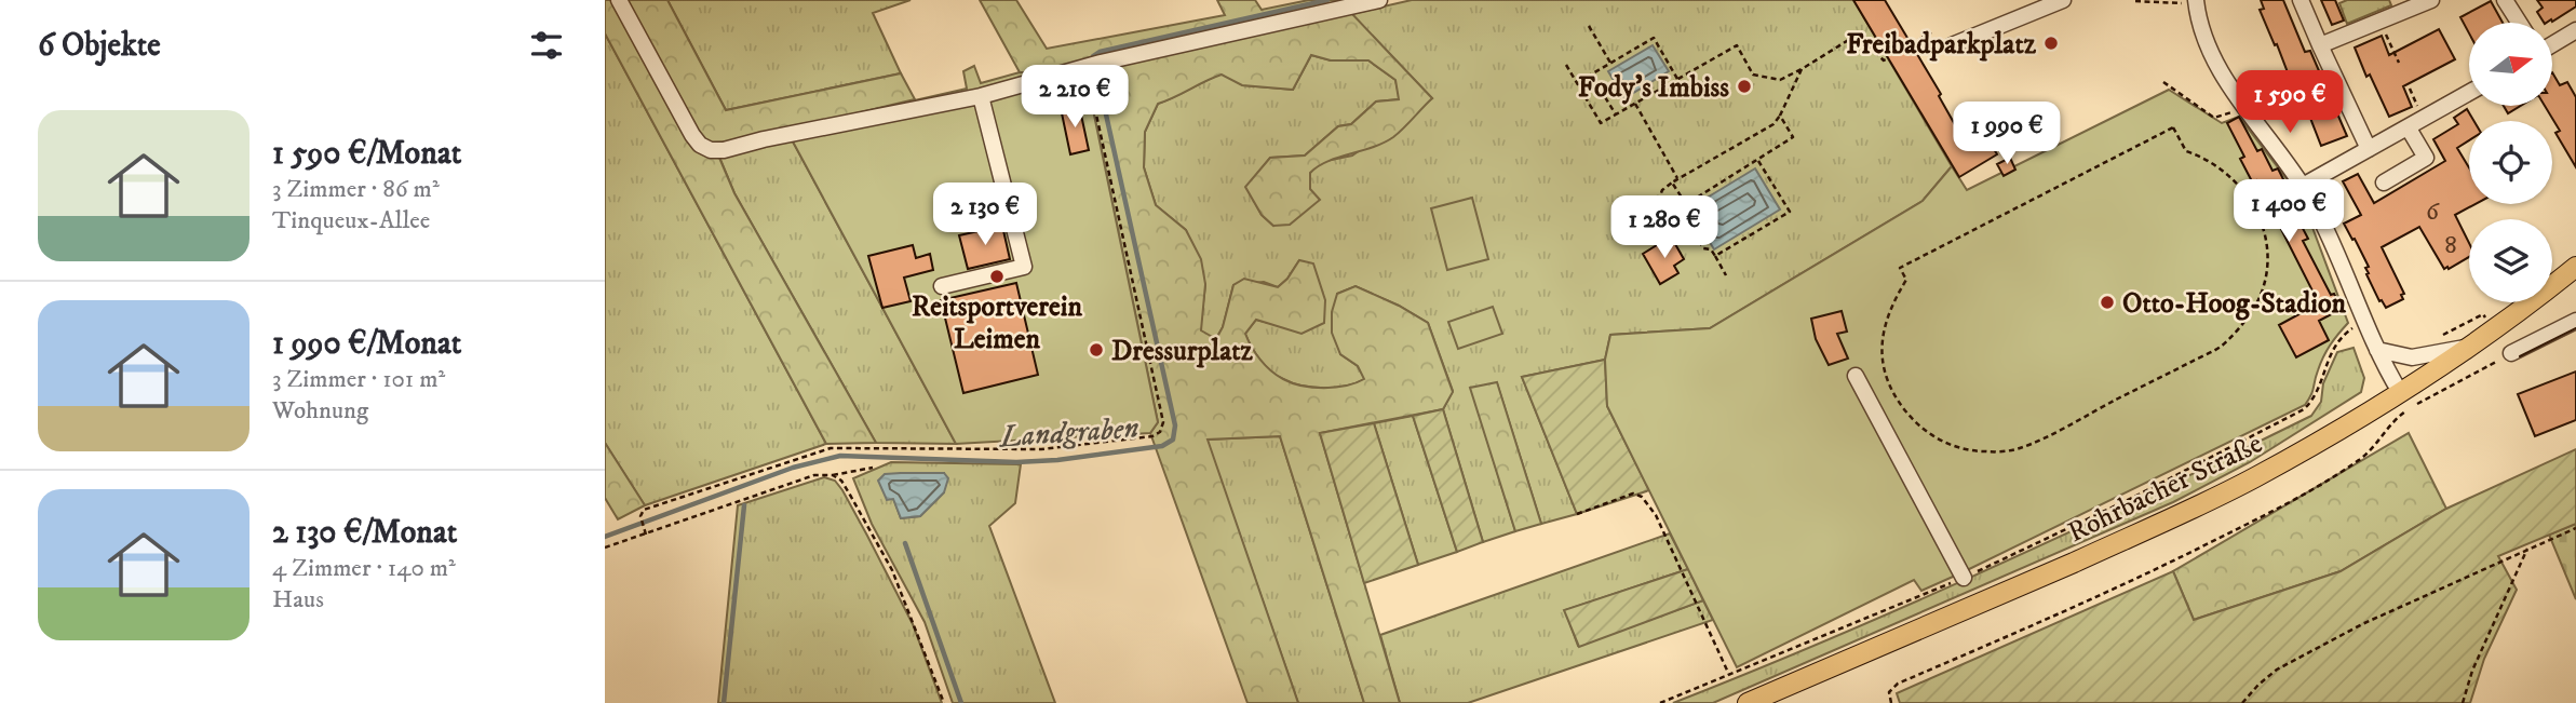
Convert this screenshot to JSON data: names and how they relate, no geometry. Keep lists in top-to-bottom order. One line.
{"streets":{"main road":["Rohrbacher Straße"]},"water":["Landgraben"],"places":["Freibadparkplatz","Fody's Imbiss","Reitsportverein Leimen","Otto-Hoog-Stadion","Dressurplatz"],"house_numbers":["6","8"],"north":"right","page":{"heading":"6 Objekte","price":["2 210 €","1 590 €","1 990 €","1 400 €","2 130 €","1 280 €"],"list":[{"name":"1 590 €/Monat","note":"3 Zimmer · 86 m² · Tinqueux-Allee"},{"name":"1 990 €/Monat","note":"3 Zimmer · 101 m² · Wohnung"},{"name":"2 130 €/Monat","note":"4 Zimmer · 140 m² · Haus"}]}}
